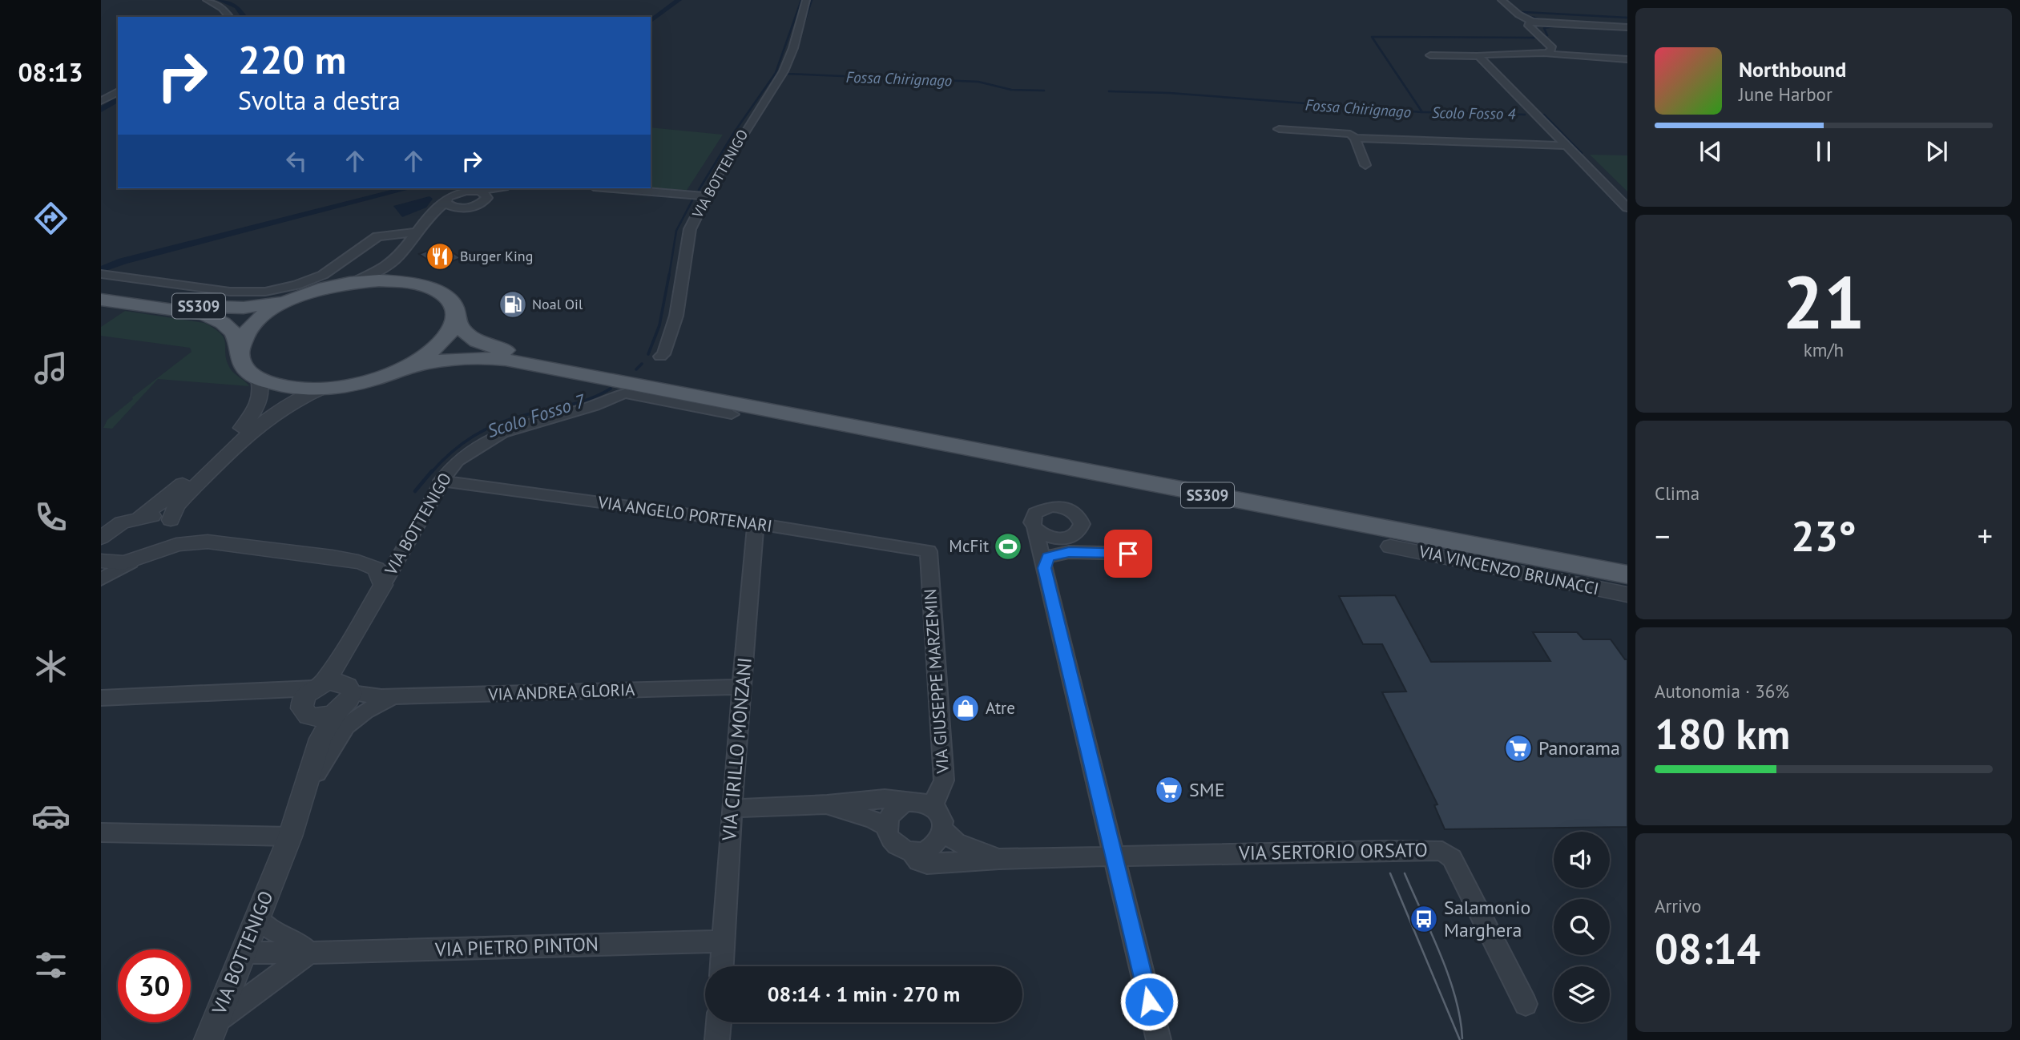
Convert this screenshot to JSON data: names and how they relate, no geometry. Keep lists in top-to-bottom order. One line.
{"streets":{"main road":["SS309"],"street":["VIA BOTTENIGO","VIA ANGELO PORTENARI","VIA VINCENZO BRUNACCI","VIA GIUSEPPE MARZEMIN","VIA ANDREA GLORIA","VIA CIRILLO MONZANI","VIA SERTORIO ORSATO","VIA PIETRO PINTON"]},"crossings":[["VIA BOTTENIGO","VIA ANGELO PORTENARI"],["VIA BOTTENIGO","VIA ANDREA GLORIA"],["VIA BOTTENIGO","VIA PIETRO PINTON"],["VIA ANGELO PORTENARI","VIA GIUSEPPE MARZEMIN"],["VIA ANGELO PORTENARI","VIA CIRILLO MONZANI"],["VIA GIUSEPPE MARZEMIN","VIA SERTORIO ORSATO"],["VIA ANDREA GLORIA","VIA CIRILLO MONZANI"],["VIA CIRILLO MONZANI","VIA PIETRO PINTON"]],"water":["Fossa Chirignago","Scolo Fosso 4","Scolo Fosso 7"],"places":{"restaurant":["Burger King"],"fuel station":["Noal Oil"],"sports":["McFit"],"shop":["Atre"],"supermarket":["Panorama","SME"],"bus stop":["Salamonio Marghera"]},"page":{"tabs":"08:13","turn":["220 m","Svolta a destra"],"song":["Northbound","June Harbor"],"tile":[["21","km/h"],"Clima",["Autonomia · 36%","180 km"],["Arrivo","08:14"]],"heat":["−","23°","+"],"limit":"30","trip":"08:14 · 1 min · 270 m"}}
